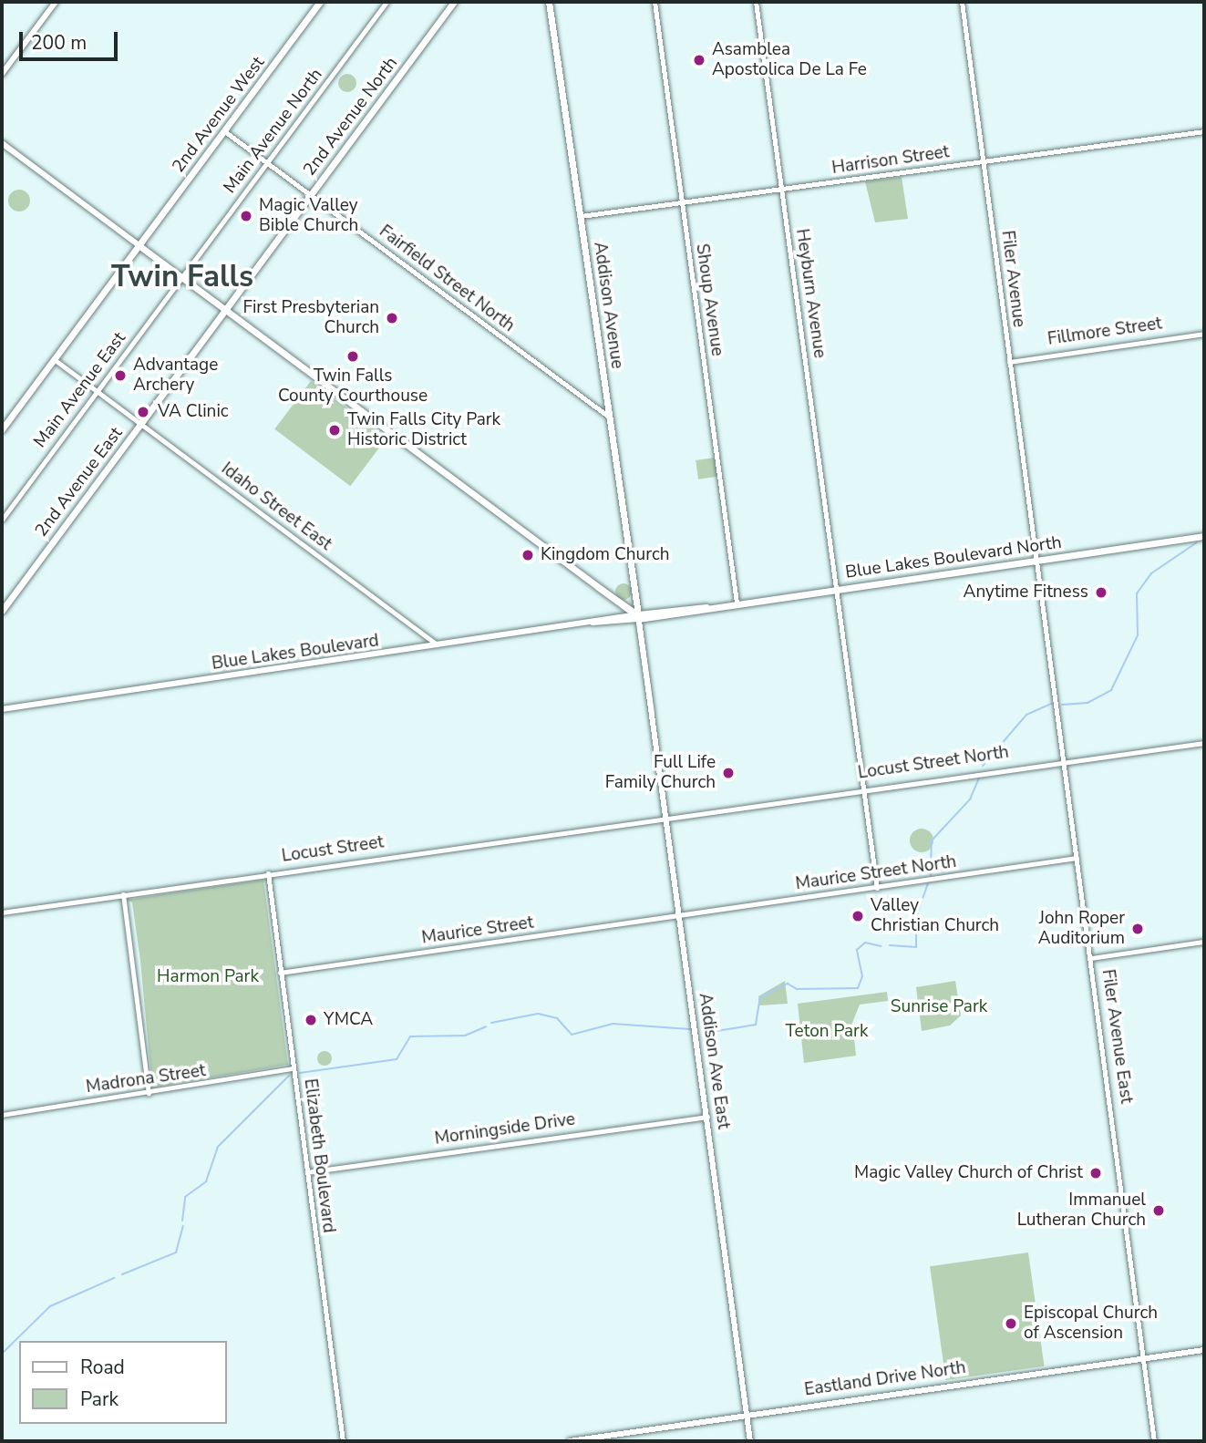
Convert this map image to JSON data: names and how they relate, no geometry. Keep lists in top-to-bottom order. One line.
{"streets":{"main road":["2nd Avenue West","2nd Avenue North","Addison Avenue","2nd Avenue East","Blue Lakes Boulevard North","Blue Lakes Boulevard","Addison Ave East","Eastland Drive North"],"street":["Main Avenue North","Harrison Street","Fairfield Street North","Filer Avenue","Heyburn Avenue","Shoup Avenue","Fillmore Street","Main Avenue East","Idaho Street East","Locust Street North","Locust Street","Maurice Street North","Maurice Street","Filer Avenue East","Madrona Street","Morningside Drive","Elizabeth Boulevard"]},"crossings":[["2nd Avenue West","Fairfield Street North"],["2nd Avenue West","Idaho Street East"],["2nd Avenue North","Fairfield Street North"],["2nd Avenue North","2nd Avenue East"],["Main Avenue North","Fairfield Street North"],["Main Avenue North","Main Avenue East"],["Harrison Street","Filer Avenue"],["Harrison Street","Heyburn Avenue"],["Harrison Street","Shoup Avenue"],["Harrison Street","Addison Avenue"],["Fairfield Street North","Addison Avenue"],["Filer Avenue","Fillmore Street"],["Filer Avenue","Blue Lakes Boulevard North"],["Filer Avenue","Filer Avenue East"],["Heyburn Avenue","Blue Lakes Boulevard North"],["Heyburn Avenue","Locust Street North"],["Heyburn Avenue","Maurice Street North"],["Shoup Avenue","Blue Lakes Boulevard North"],["Addison Avenue","Blue Lakes Boulevard North"],["Addison Avenue","Blue Lakes Boulevard"],["Addison Avenue","Addison Ave East"],["Main Avenue East","Idaho Street East"],["2nd Avenue East","Idaho Street East"],["Idaho Street East","Blue Lakes Boulevard"],["Blue Lakes Boulevard North","Blue Lakes Boulevard"],["Blue Lakes Boulevard North","Filer Avenue East"],["Blue Lakes Boulevard North","Addison Ave East"],["Blue Lakes Boulevard","Addison Ave East"],["Locust Street North","Locust Street"],["Locust Street North","Filer Avenue East"],["Locust Street North","Addison Ave East"],["Locust Street","Addison Ave East"],["Locust Street","Elizabeth Boulevard"],["Maurice Street North","Maurice Street"],["Maurice Street North","Filer Avenue East"],["Maurice Street North","Addison Ave East"],["Maurice Street","Addison Ave East"],["Maurice Street","Elizabeth Boulevard"],["Filer Avenue East","Eastland Drive North"],["Addison Ave East","Morningside Drive"],["Addison Ave East","Eastland Drive North"],["Madrona Street","Elizabeth Boulevard"],["Morningside Drive","Elizabeth Boulevard"]],"districts":["Twin Falls"],"parks":["Harmon Park","Sunrise Park","Teton Park"],"places":["Asamblea Apostolica De La Fe","Magic Valley Bible Church","First Presbyterian Church","Twin Falls County Courthouse","Advantage Archery","VA Clinic","Twin Falls City Park Historic District","Kingdom Church","Anytime Fitness","Full Life Family Church","Valley Christian Church","John Roper Auditorium","YMCA","Magic Valley Church of Christ","Immanuel Lutheran Church","Episcopal Church of Ascension"],"legend":["Road","Park"],"scale_bar":"200 m"}
